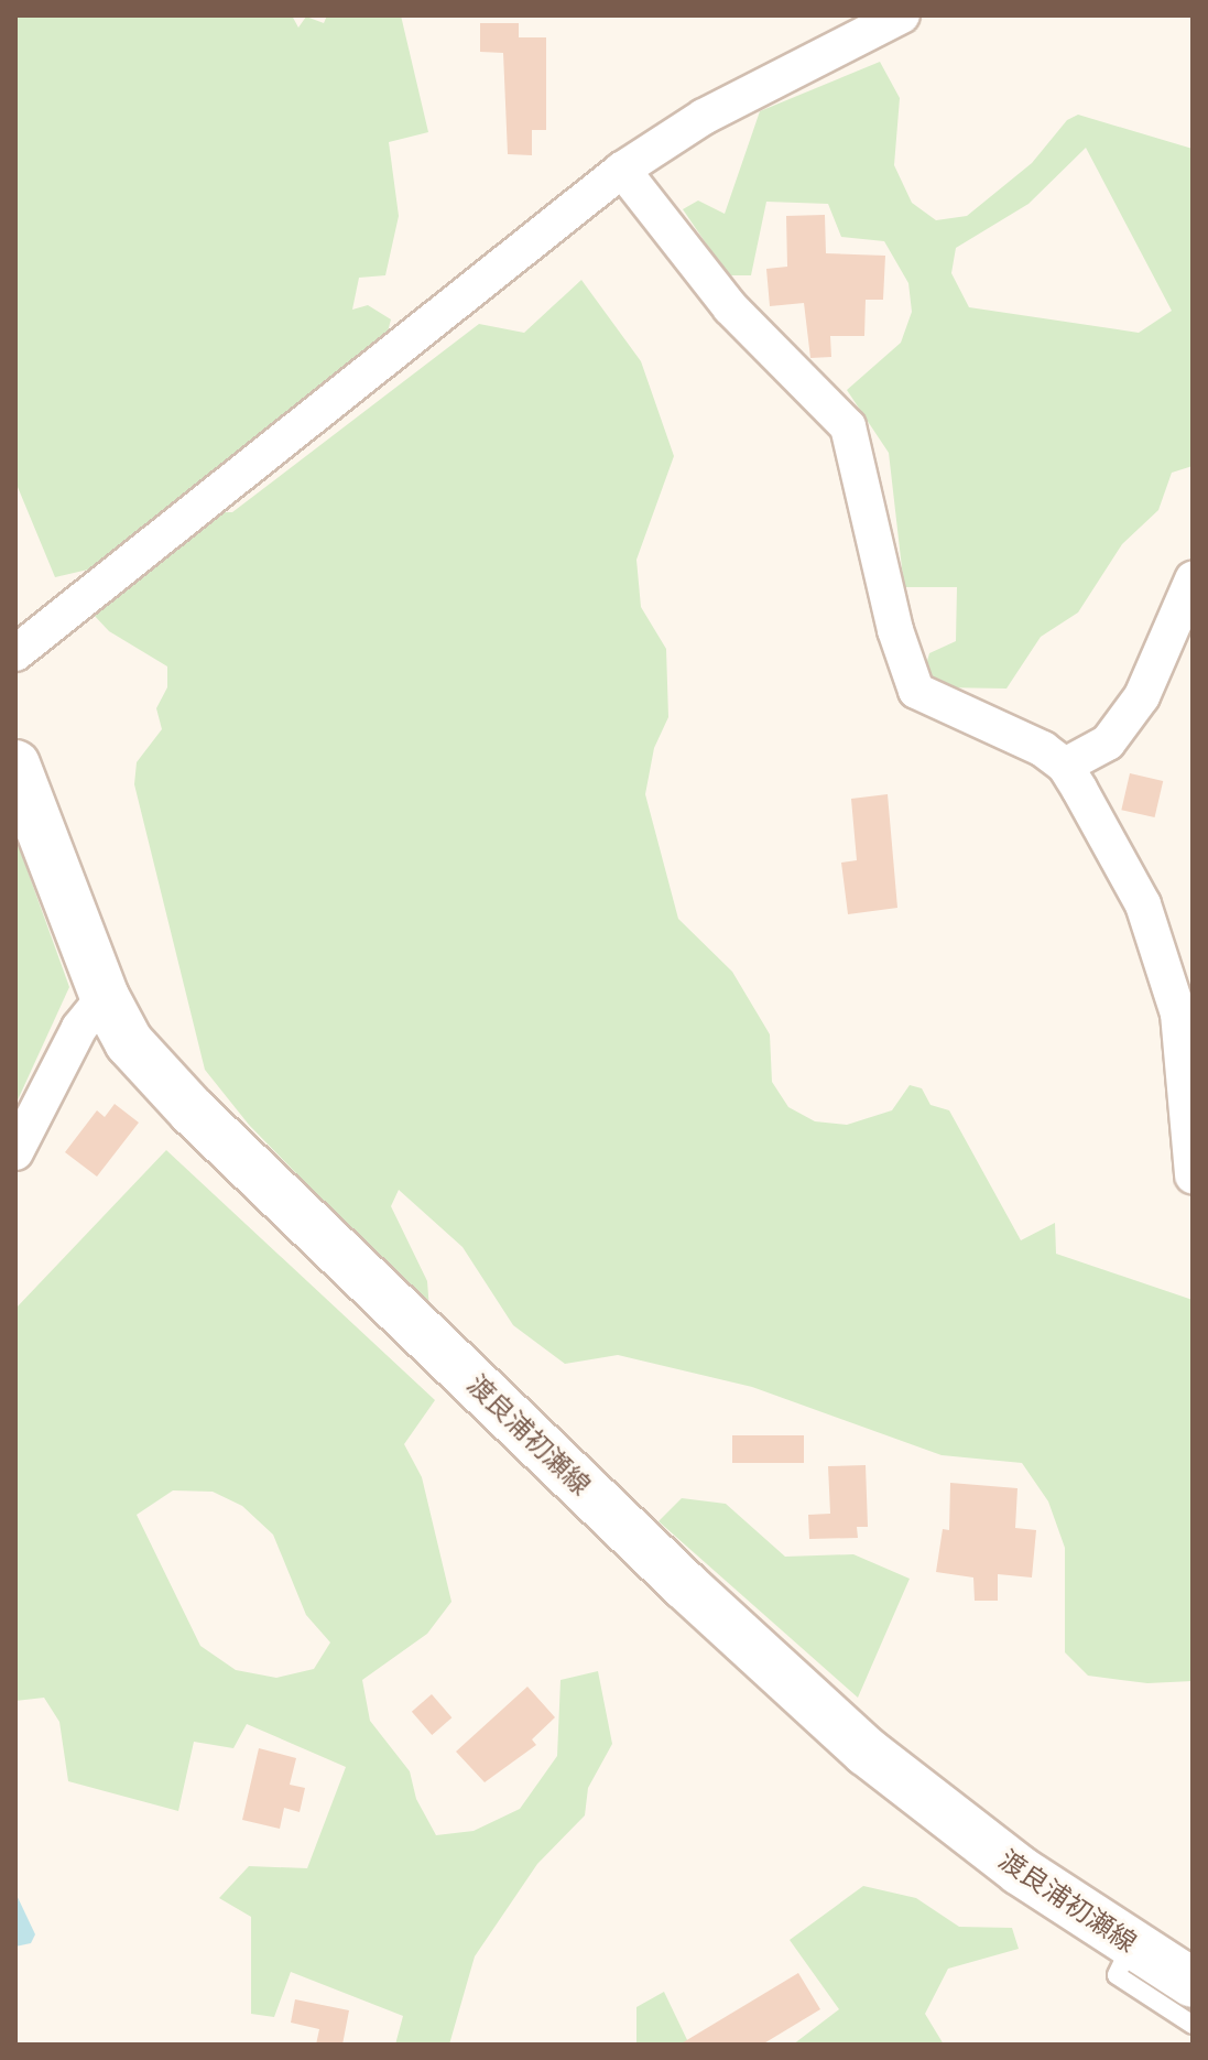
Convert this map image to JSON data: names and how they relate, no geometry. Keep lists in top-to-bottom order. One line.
{"streets":{"main road":["渡良浦初瀬線"]}}
